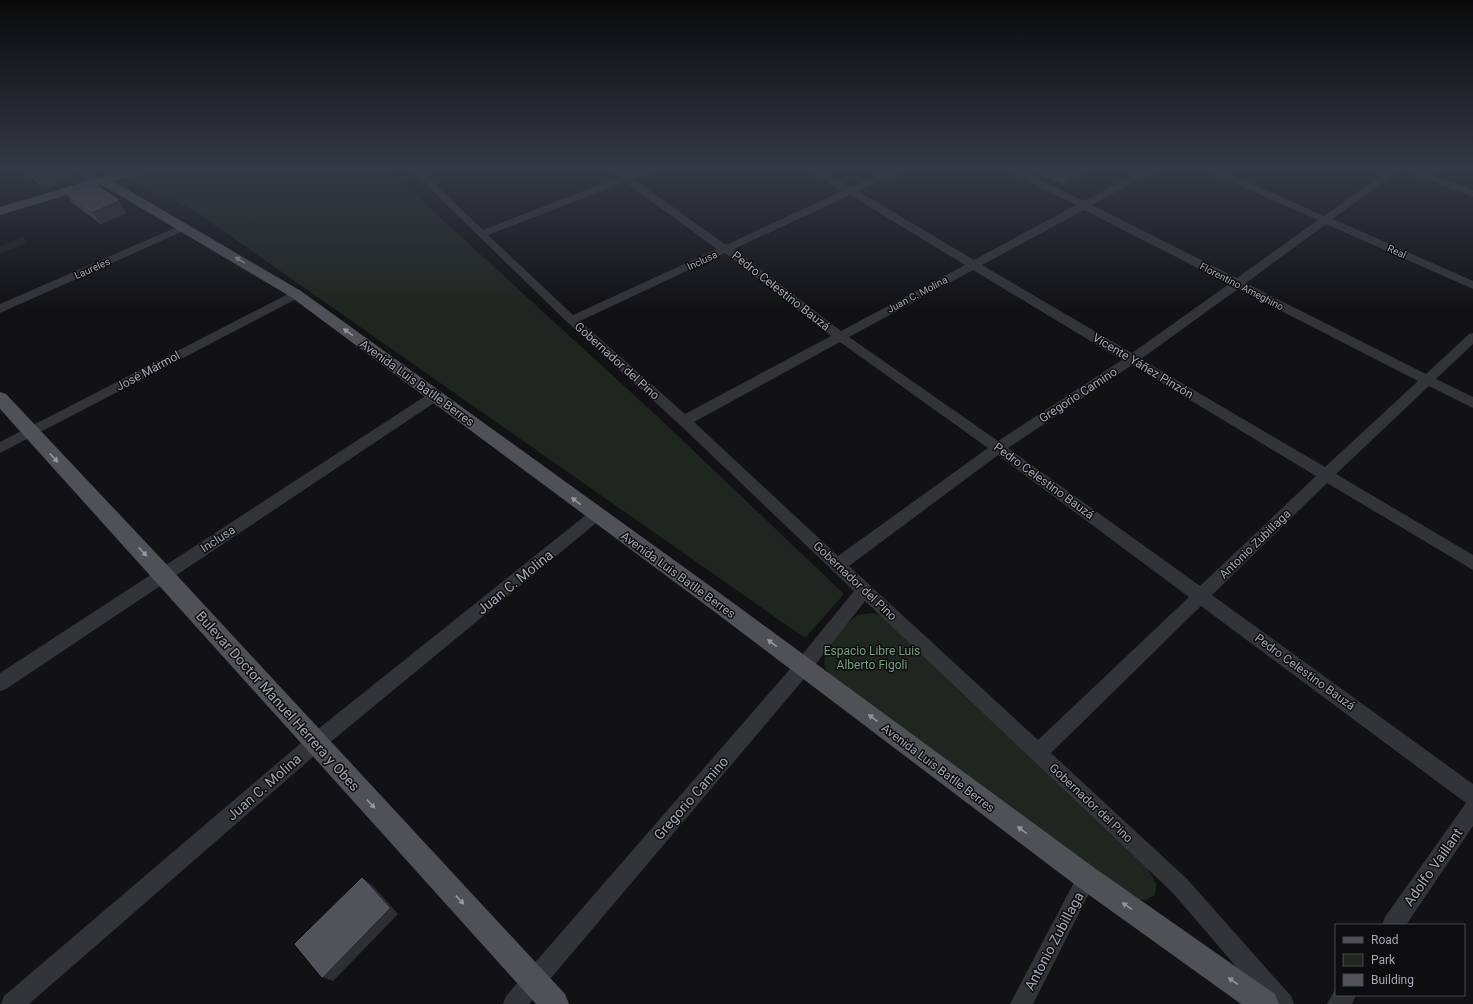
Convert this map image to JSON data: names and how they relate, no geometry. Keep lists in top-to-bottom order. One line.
{"streets":{"main road":["Avenida Luis Batlle Berres","Bulevar Doctor Manuel Herrera y Obes"],"street":["Real","Inclusa","Laureles","Florentino Ameghino","Pedro Celestino Bauzá","Juan C. Molina","Gobernador del Pino","Vicente Yáñez Pinzón","José Mármol","Gregorio Camino","Antonio Zubillaga","Adolfo Vaillant"]},"crossings":[["Real","Gregorio Camino"],["Inclusa","Pedro Celestino Bauzá"],["Inclusa","Gobernador del Pino"],["Inclusa","Avenida Luis Batlle Berres"],["Inclusa","Bulevar Doctor Manuel Herrera y Obes"],["Laureles","Avenida Luis Batlle Berres"],["Florentino Ameghino","Gregorio Camino"],["Florentino Ameghino","Antonio Zubillaga"],["Pedro Celestino Bauzá","Juan C. Molina"],["Pedro Celestino Bauzá","Gregorio Camino"],["Pedro Celestino Bauzá","Antonio Zubillaga"],["Juan C. Molina","Gobernador del Pino"],["Juan C. Molina","Vicente Yáñez Pinzón"],["Juan C. Molina","Avenida Luis Batlle Berres"],["Juan C. Molina","Bulevar Doctor Manuel Herrera y Obes"],["Gobernador del Pino","Gregorio Camino"],["Gobernador del Pino","Antonio Zubillaga"],["Vicente Yáñez Pinzón","Gregorio Camino"],["Vicente Yáñez Pinzón","Antonio Zubillaga"],["José Mármol","Avenida Luis Batlle Berres"],["José Mármol","Bulevar Doctor Manuel Herrera y Obes"],["Avenida Luis Batlle Berres","Gregorio Camino"],["Avenida Luis Batlle Berres","Antonio Zubillaga"],["Gregorio Camino","Bulevar Doctor Manuel Herrera y Obes"]],"one_way":["Avenida Luis Batlle Berres","Bulevar Doctor Manuel Herrera y Obes"],"parks":["Espacio Libre Luis Alberto Figoli"],"legend":["Road","Park","Building"]}
